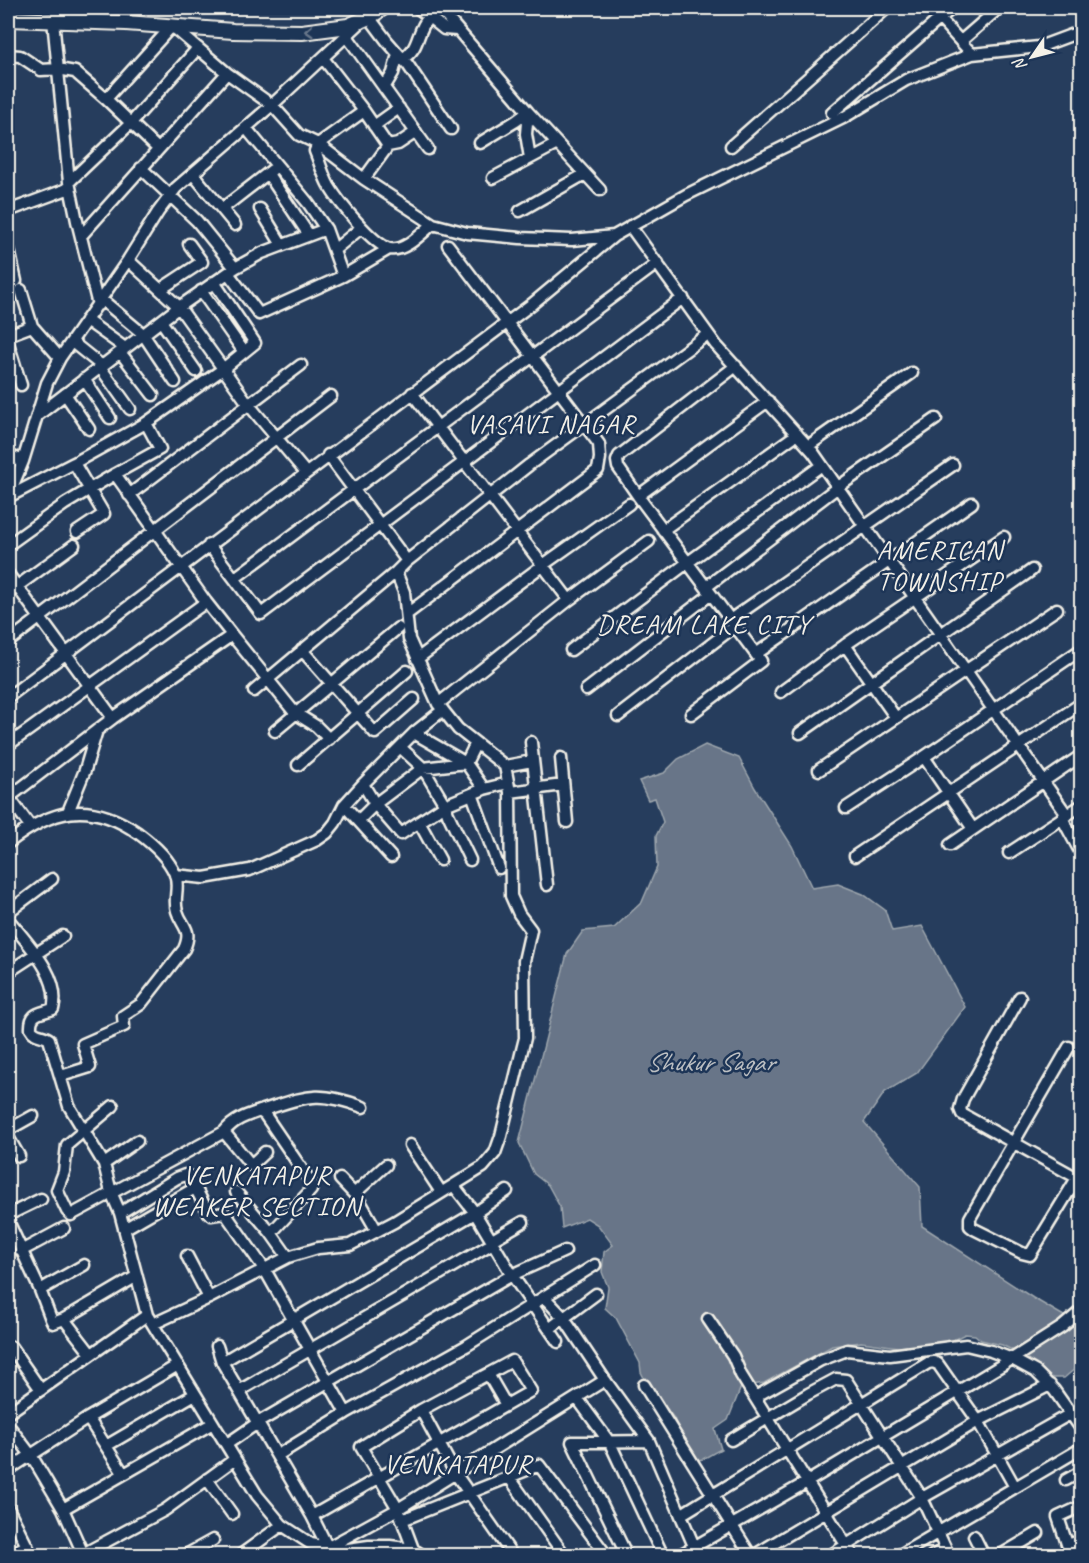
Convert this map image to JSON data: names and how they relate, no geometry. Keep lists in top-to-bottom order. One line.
{"districts":["VASAVI NAGAR","AMERICAN TOWNSHIP","DREAM LAKE CITY","VENKATAPUR WEAKER SECTION","VENKATAPUR"],"water":["Shukur Sagar"],"north":"bottom left"}
